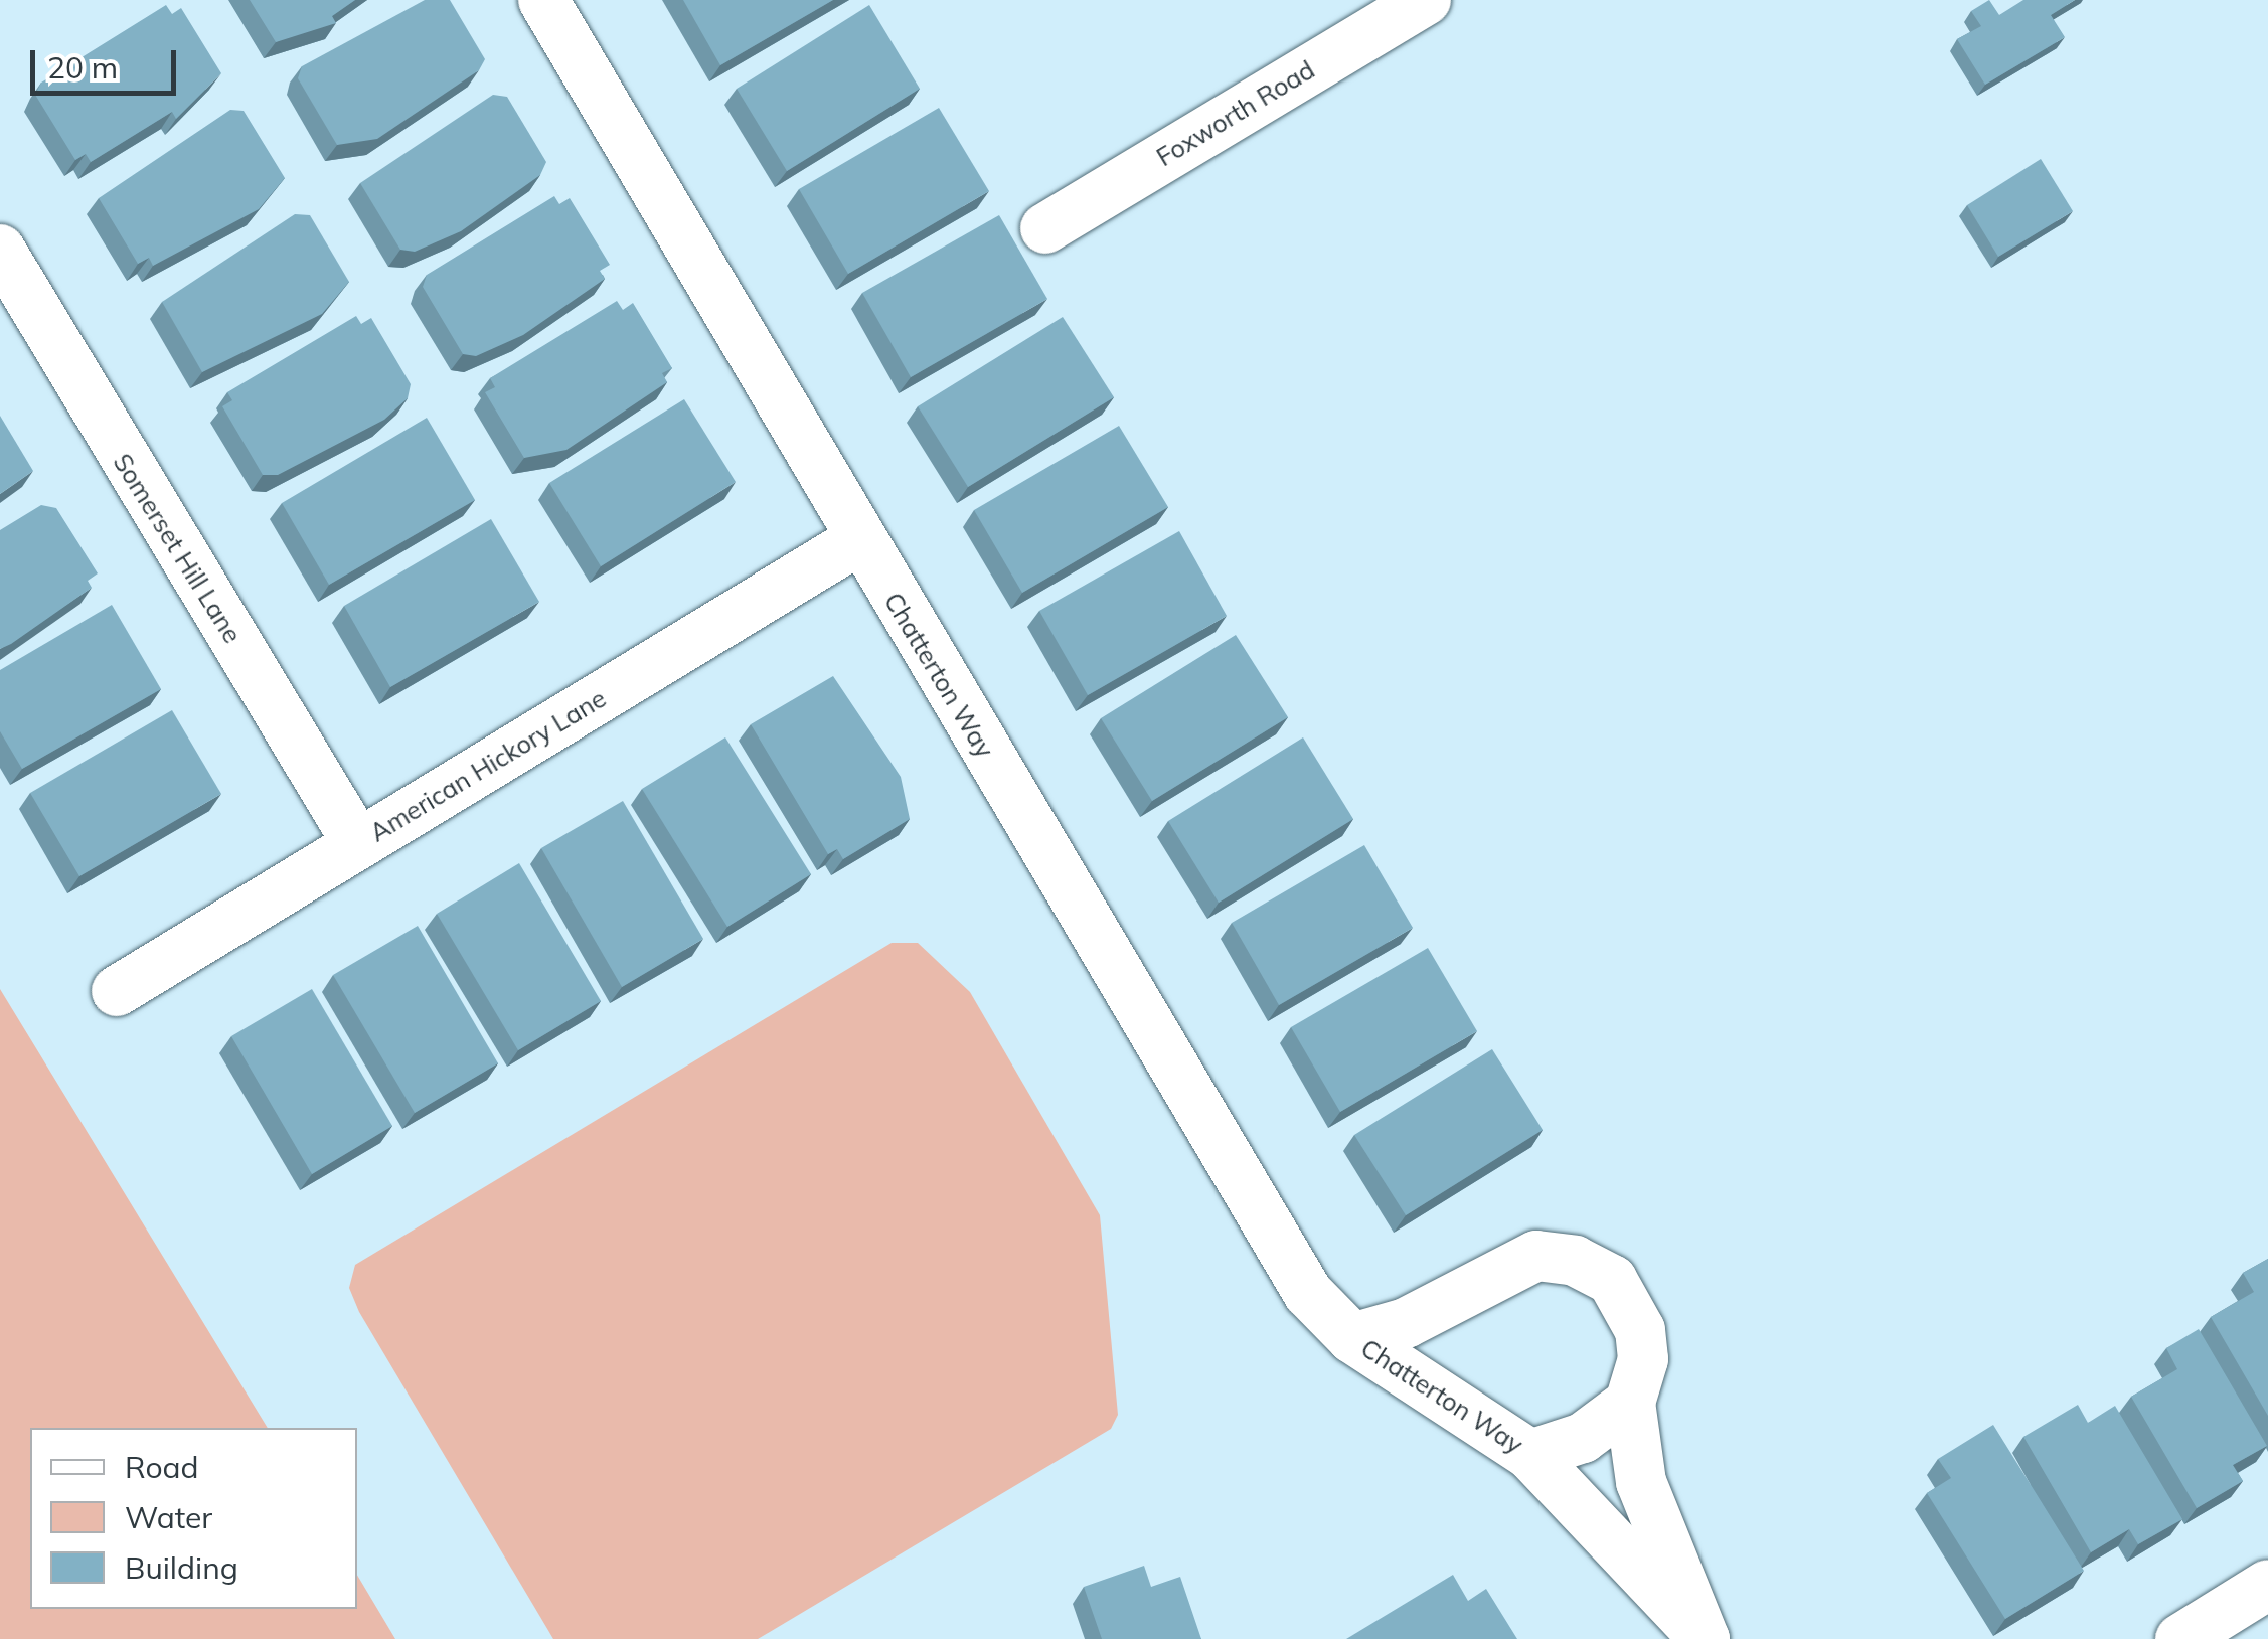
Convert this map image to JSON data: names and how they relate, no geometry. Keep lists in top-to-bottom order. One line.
{"streets":{"street":["Foxworth Road","Somerset Hill Lane","Chatterton Way","American Hickory Lane"]},"crossings":[["Somerset Hill Lane","American Hickory Lane"],["Chatterton Way","American Hickory Lane"]],"legend":["Road","Water","Building"],"scale_bar":"20 m"}
